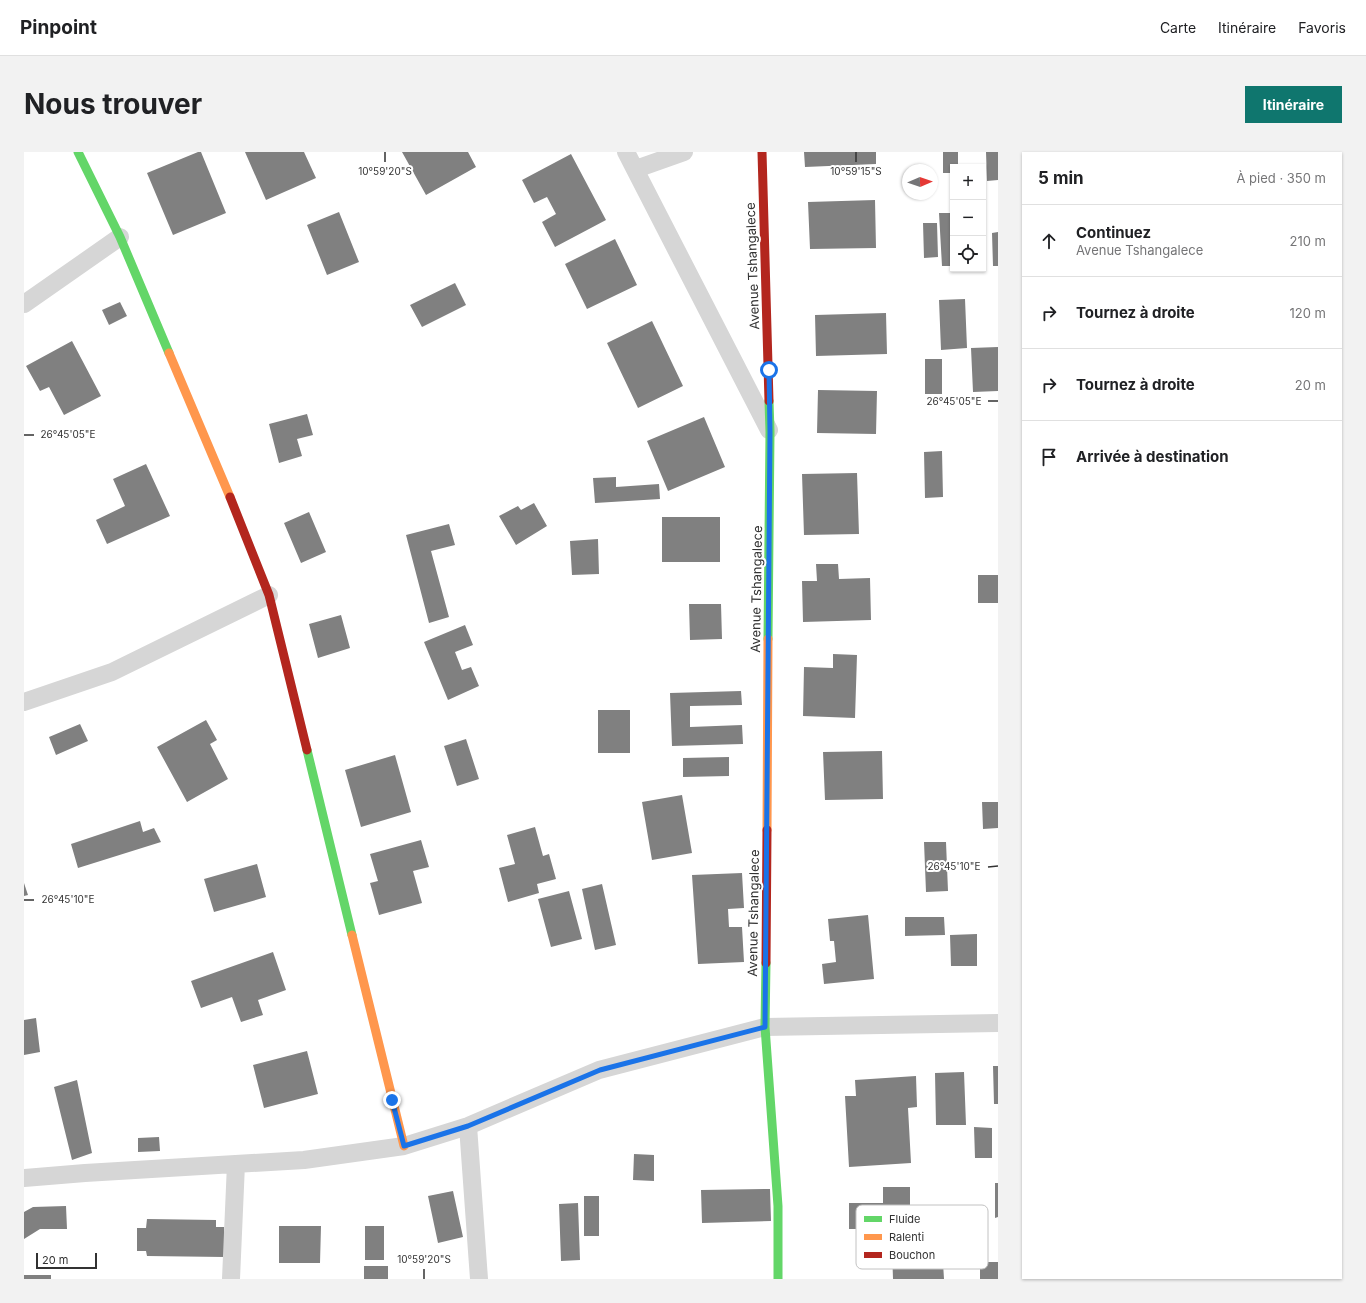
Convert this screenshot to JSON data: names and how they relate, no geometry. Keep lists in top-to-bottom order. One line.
{"streets":{"street":["Avenue Tshangalece"]},"legend":["Fluide","Ralenti","Bouchon"],"scale_bar":"20 m","north":"right","page":{"header":"Pinpoint","nav":["Carte","Itinéraire","Favoris"],"buttons":"Itinéraire","title":"Nous trouver","heading":["5 min","À pied · 350 m"],"map_buttons":["+","−"],"list":[["Continuez","Avenue Tshangalece","210 m"],["Tournez à droite","120 m"],["Tournez à droite","20 m"],"Arrivée à destination"],"scale":"20 m"},"coordinates":["10°59'20\"S","10°59'15\"S","26°45'05\"E","26°45'10\"E"]}
